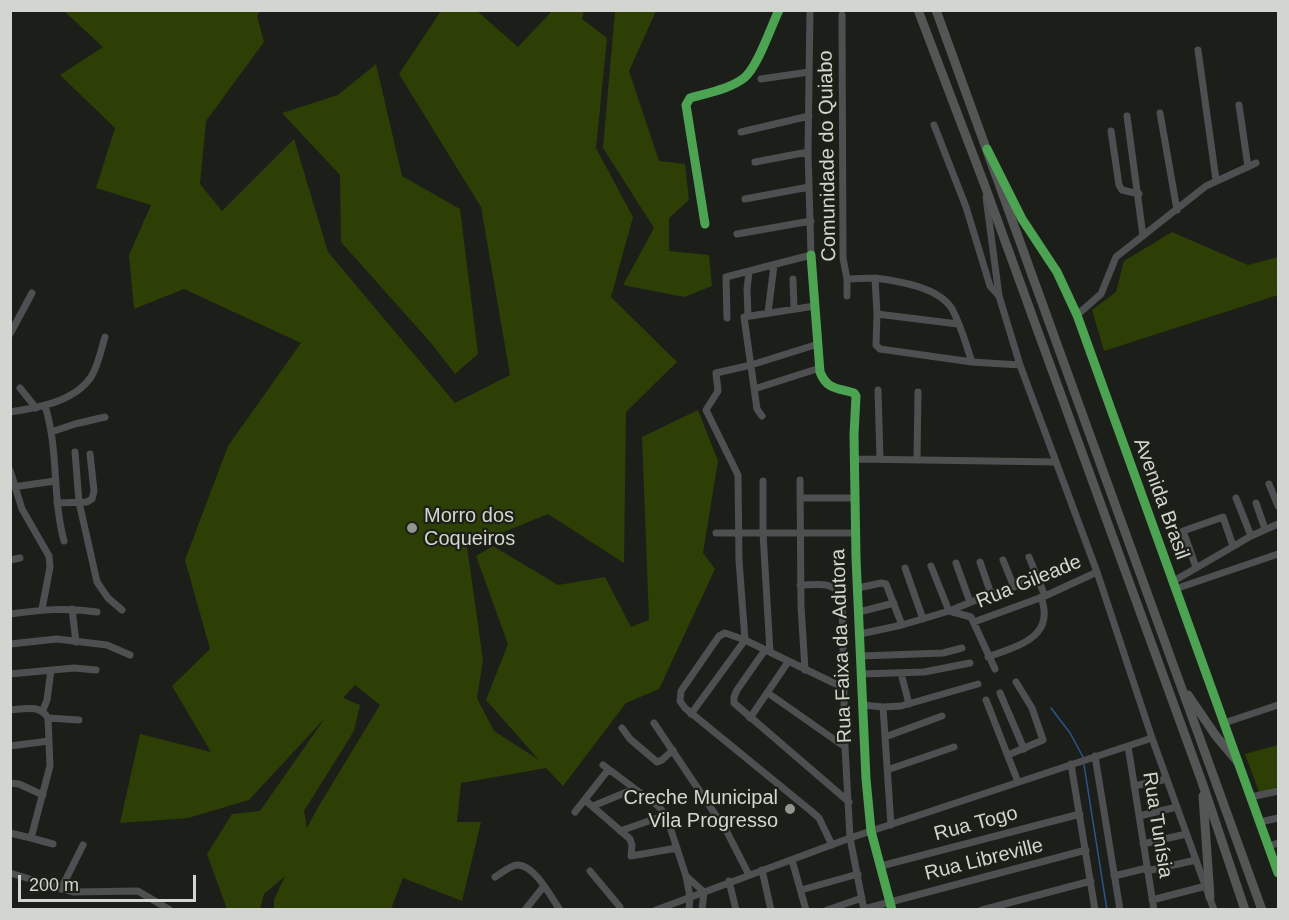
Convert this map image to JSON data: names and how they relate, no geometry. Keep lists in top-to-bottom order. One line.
{"streets":{"highway":["Avenida Brasil"],"street":["Comunidade do Quiabo","Rua Gileade","Rua Faixa da Adutora","Rua Togo","Rua Tunísia","Rua Libreville"]},"crossings":[["Rua Faixa da Adutora","Rua Togo"],["Rua Faixa da Adutora","Rua Libreville"]],"places":["Morro dos Coqueiros","Creche Municipal Vila Progresso"],"scale_bar":"200 m"}
